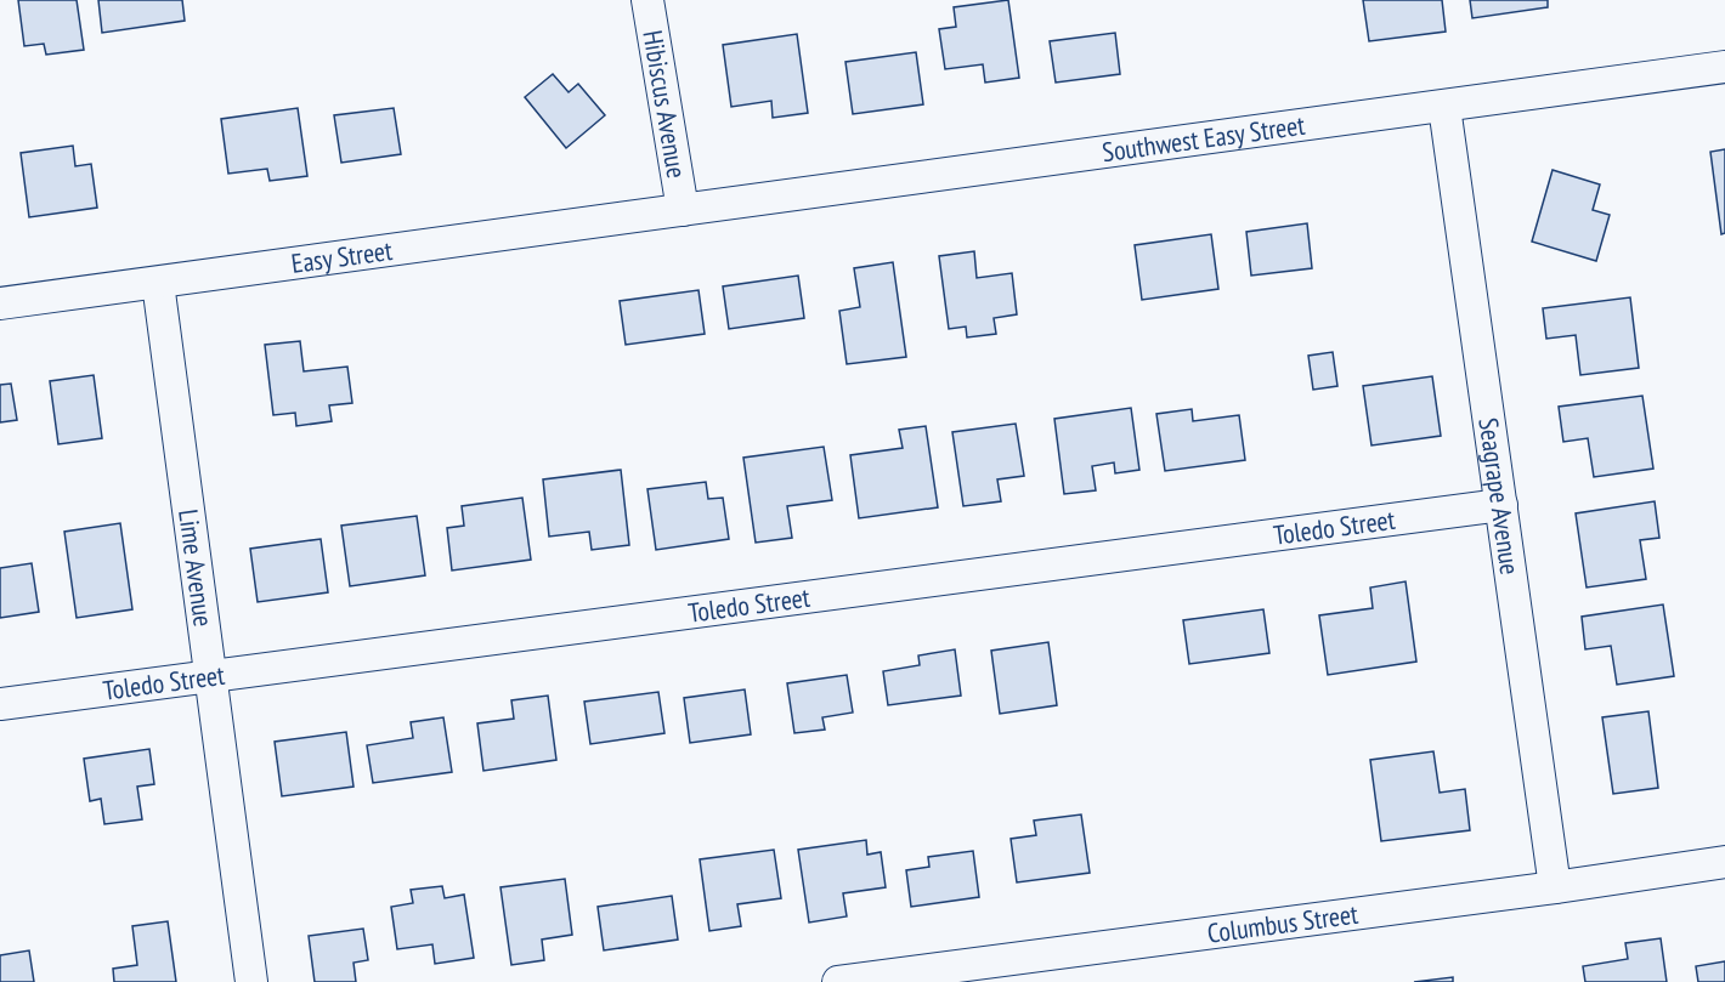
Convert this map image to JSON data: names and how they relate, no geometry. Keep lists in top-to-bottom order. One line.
{"streets":{"street":["Hibiscus Avenue","Southwest Easy Street","Easy Street","Seagrape Avenue","Toledo Street","Lime Avenue","Columbus Street"]},"crossings":[["Hibiscus Avenue","Southwest Easy Street"],["Hibiscus Avenue","Easy Street"],["Southwest Easy Street","Easy Street"],["Southwest Easy Street","Seagrape Avenue"],["Easy Street","Lime Avenue"],["Seagrape Avenue","Toledo Street"],["Seagrape Avenue","Columbus Street"],["Toledo Street","Lime Avenue"]]}
